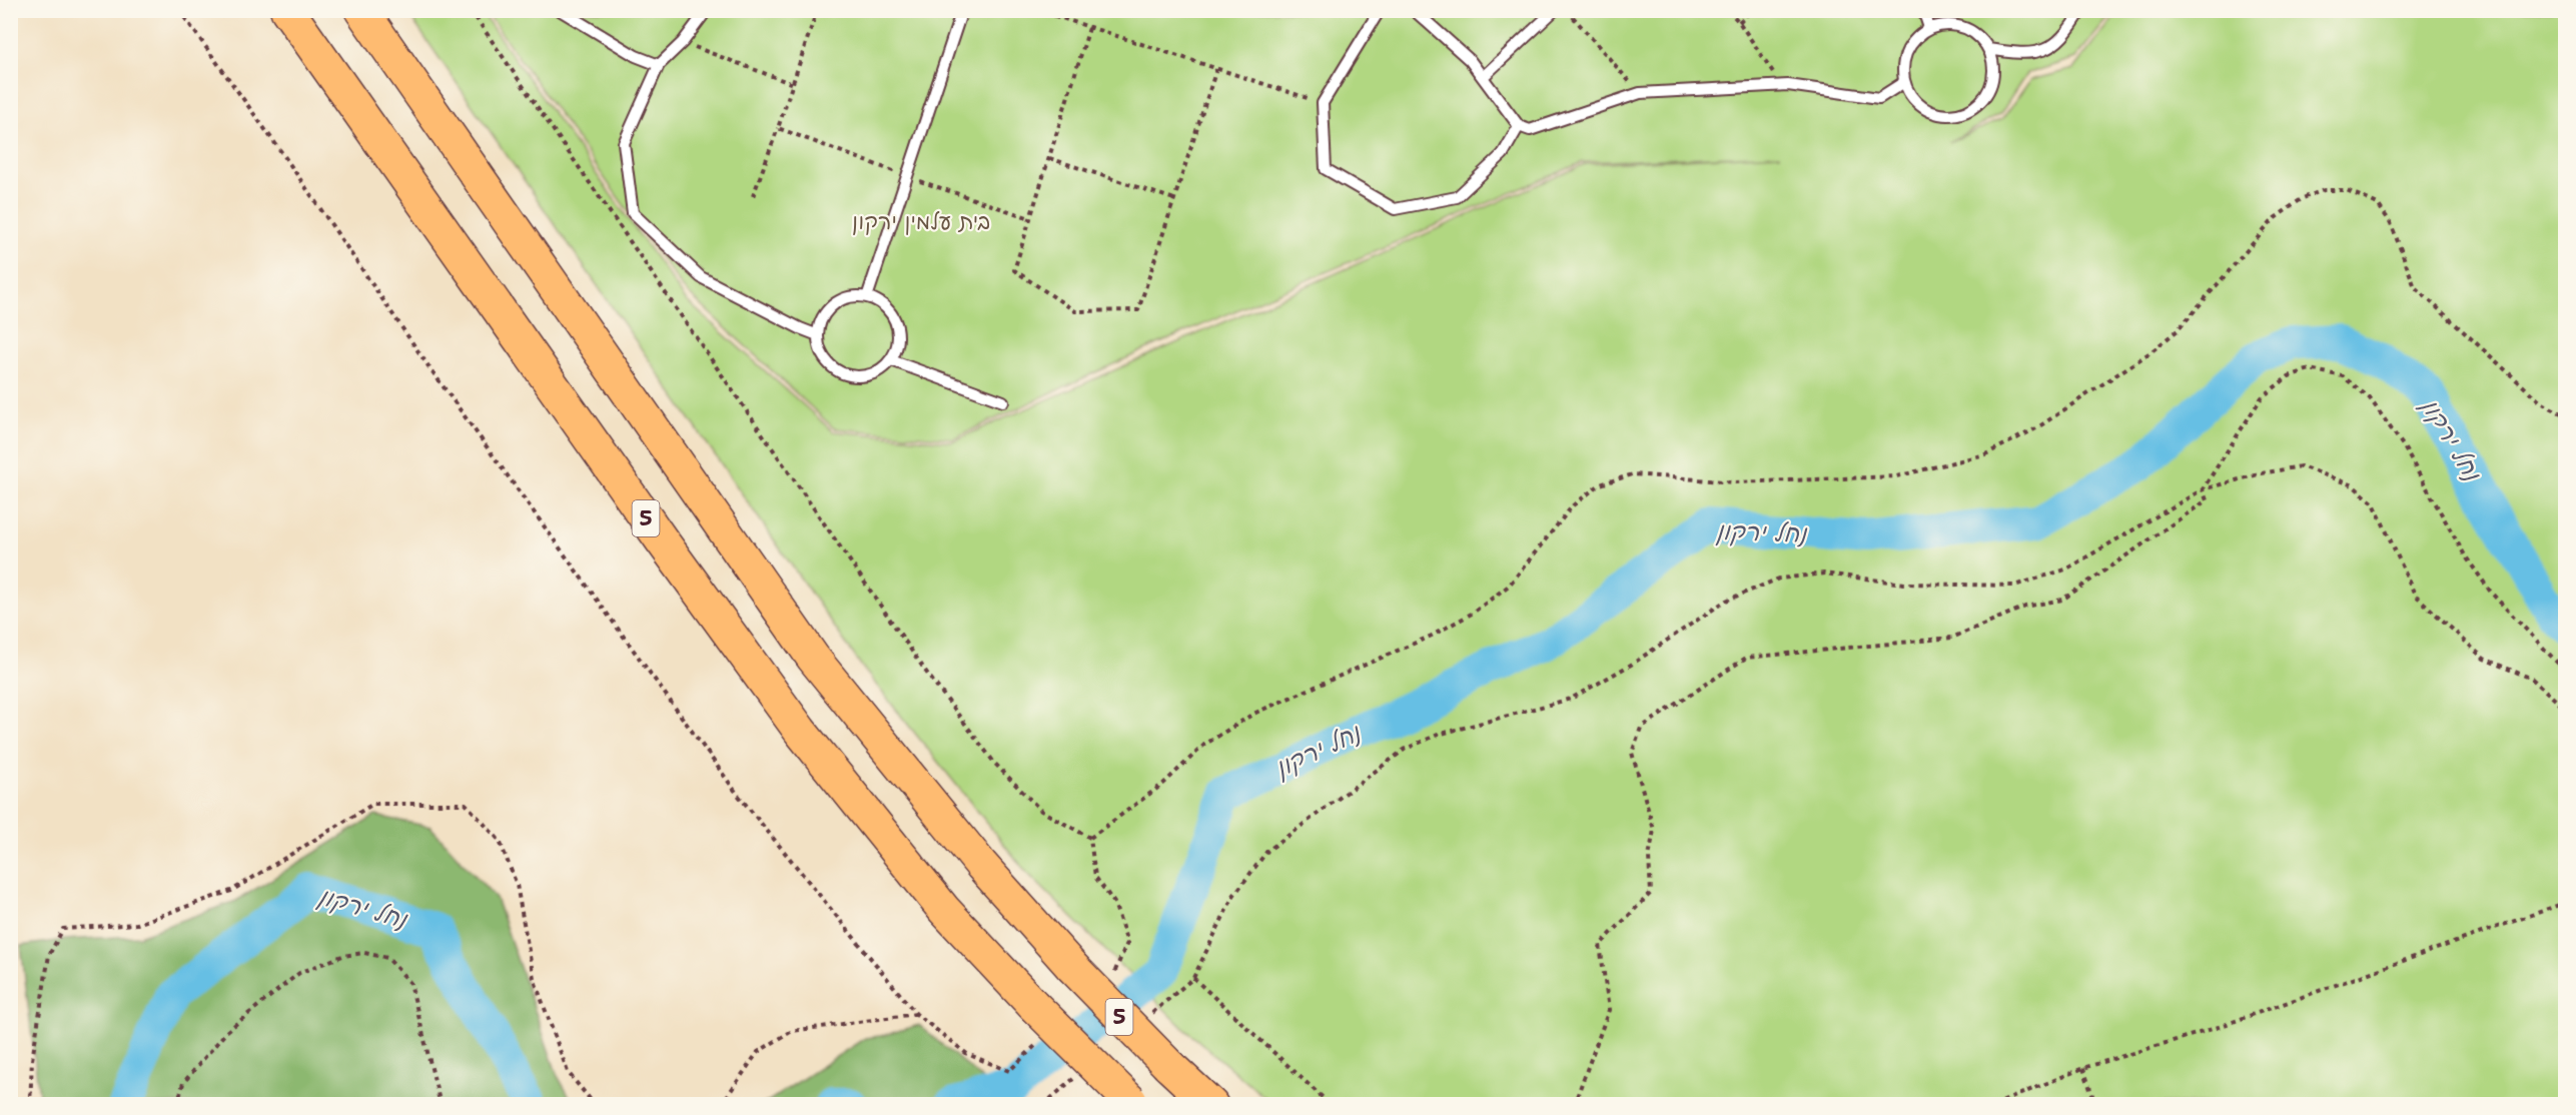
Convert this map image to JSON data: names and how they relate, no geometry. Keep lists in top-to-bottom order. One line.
{"streets":{"highway":["5"]},"water":["נחל ירקון"],"parks":["בית עלמין ירקון"]}
